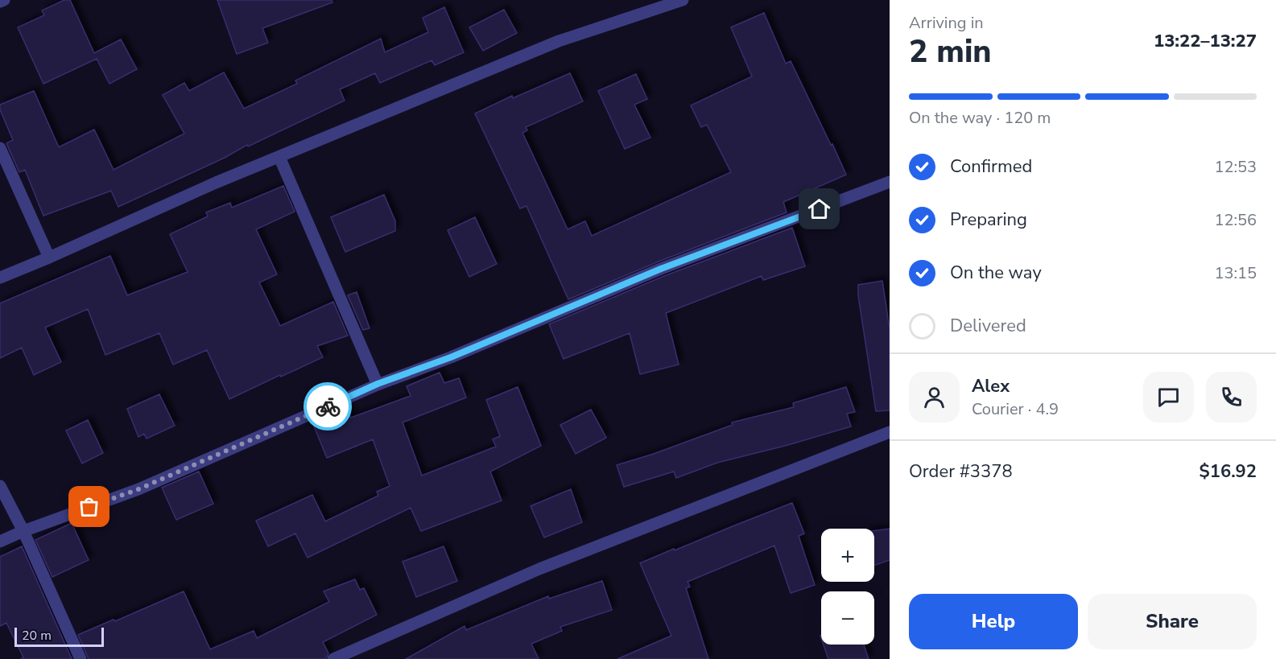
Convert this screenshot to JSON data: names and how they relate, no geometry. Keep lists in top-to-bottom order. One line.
{"scale_bar":"20 m","page":{"heading":["2 min","Arriving in","13:22–13:27"],"panel":["Alex","Courier · 4.9","Order #3378","$16.92"],"bar":"On the way · 120 m","list":[["Confirmed","12:53"],["Preparing","12:56"],["On the way","13:15"],"Delivered"],"map_buttons":["+","−"],"buttons":["Help","Share"],"scale":"20 m"}}
